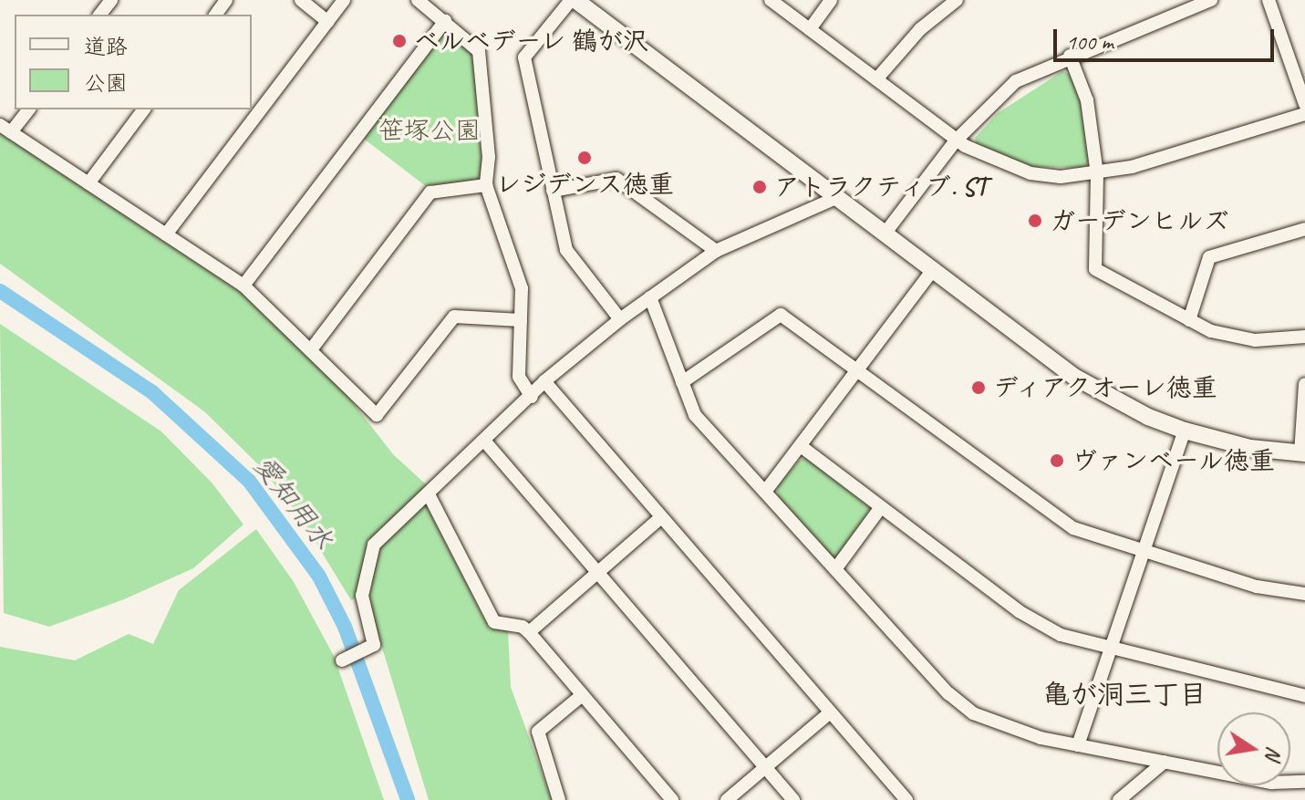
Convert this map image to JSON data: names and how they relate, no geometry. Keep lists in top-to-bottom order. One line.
{"districts":["亀が洞三丁目"],"water":["愛知用水"],"parks":["笹塚公園"],"places":["ベルベデーレ 鶴が沢","レジデンス徳重","アトラクティブ. ST","ガーデンヒルズ","ディアクオーレ徳重","ヴァンベール徳重"],"legend":["道路","公園"],"scale_bar":"100 m","north":"right"}
